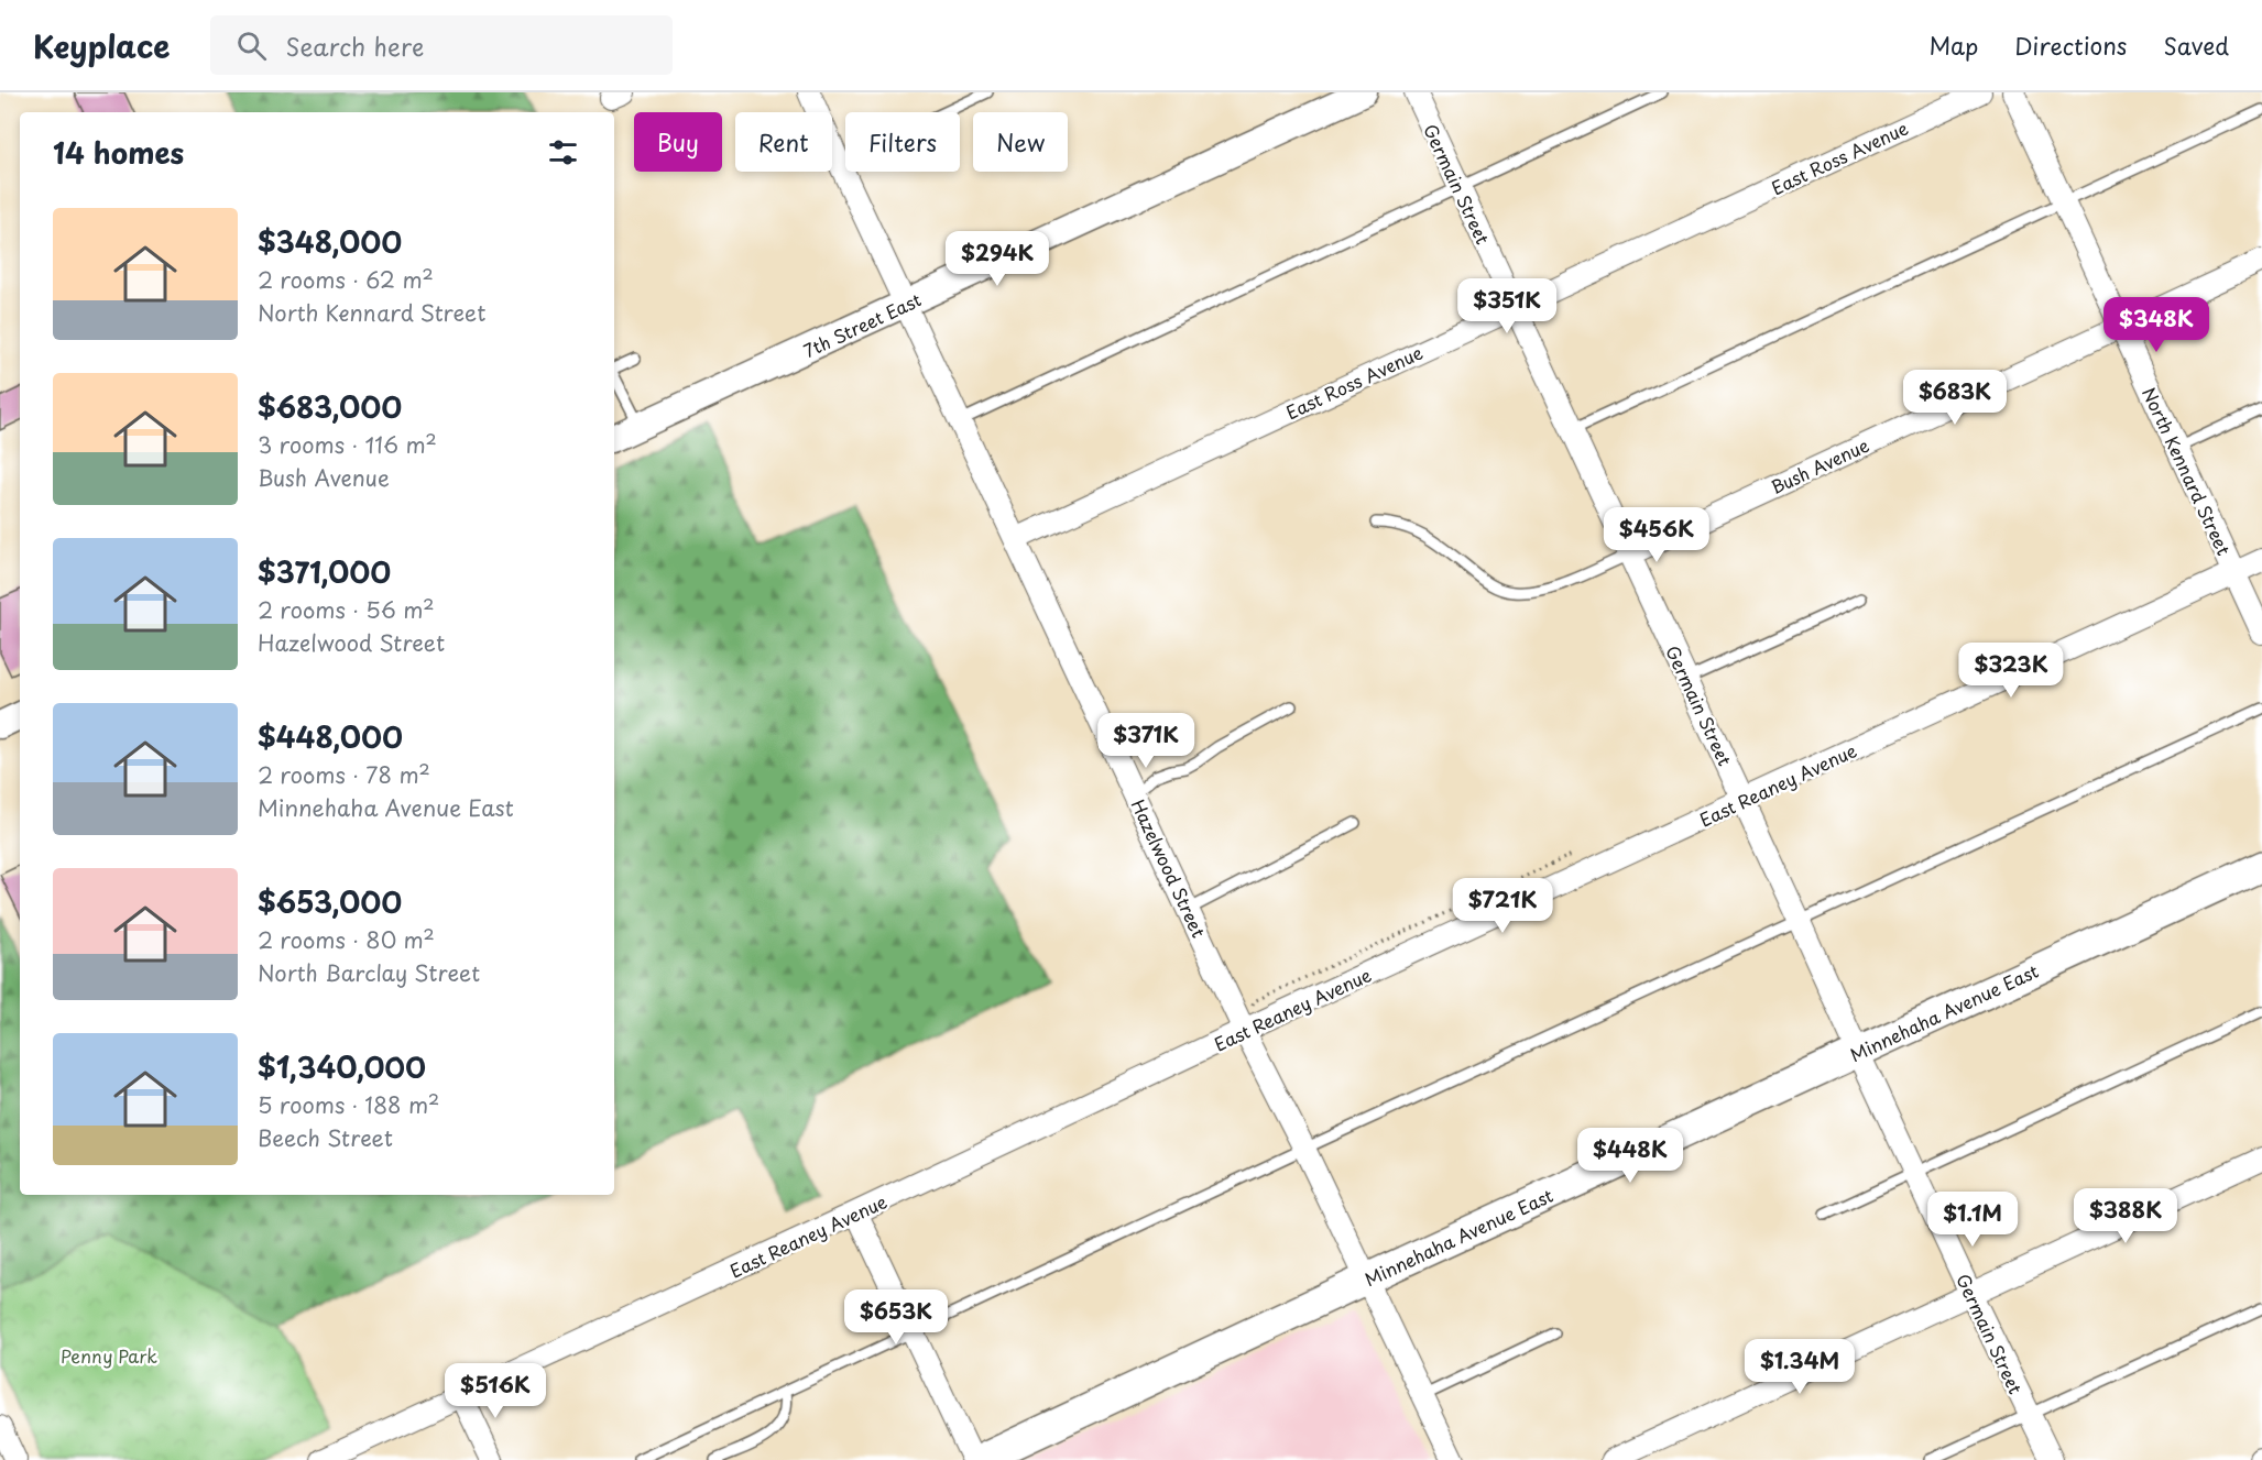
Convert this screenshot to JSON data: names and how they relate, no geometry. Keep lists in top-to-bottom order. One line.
{"streets":{"main road":["Minnehaha Avenue East"],"street":["East Ross Avenue","Germain Street","7th Street East","Bush Avenue","North Kennard Street","East Reaney Avenue","Hazelwood Street"]},"crossings":[["East Ross Avenue","Germain Street"],["East Ross Avenue","Hazelwood Street"],["Germain Street","Bush Avenue"],["Germain Street","East Reaney Avenue"],["Germain Street","Minnehaha Avenue East"],["7th Street East","Hazelwood Street"],["Bush Avenue","North Kennard Street"],["North Kennard Street","East Reaney Avenue"],["East Reaney Avenue","Hazelwood Street"],["Hazelwood Street","Minnehaha Avenue East"]],"parks":["Penny Park"],"page":{"header":"Keyplace","search":"Search here","nav":["Map","Directions","Saved"],"chip":["Buy","Rent","Filters","New"],"heading":"14 homes","list":[{"name":"$348,000","note":"2 rooms · 62 m² · North Kennard Street"},{"name":"$683,000","note":"3 rooms · 116 m² · Bush Avenue"},{"name":"$371,000","note":"2 rooms · 56 m² · Hazelwood Street"},{"name":"$448,000","note":"2 rooms · 78 m² · Minnehaha Avenue East"},{"name":"$653,000","note":"2 rooms · 80 m² · North Barclay Street"},{"name":"$1,340,000","note":"5 rooms · 188 m² · Beech Street"}],"price":["$294K","$351K","$348K","$683K","$456K","$323K","$371K","$721K","$448K","$388K","$1.1M","$653K","$1.34M","$516K"]}}
